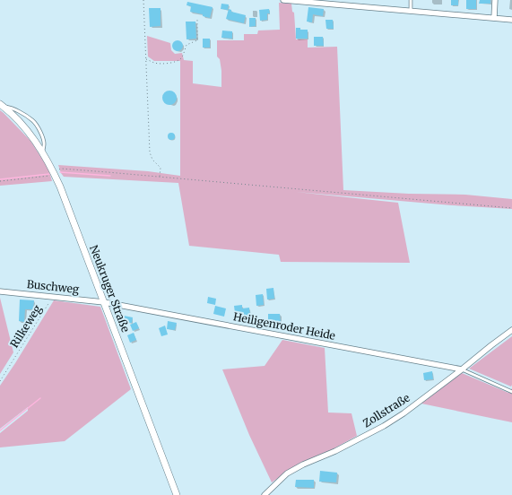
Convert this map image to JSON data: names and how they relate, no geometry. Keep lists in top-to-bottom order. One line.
{"streets":{"street":["Buschweg","Neukruger Straße","Heiligenroder Heide","Zollstraße"],"path":["Rilkeweg"]},"crossings":[["Buschweg","Neukruger Straße"],["Buschweg","Rilkeweg"],["Buschweg","Heiligenroder Heide"],["Neukruger Straße","Heiligenroder Heide"],["Heiligenroder Heide","Zollstraße"]]}
